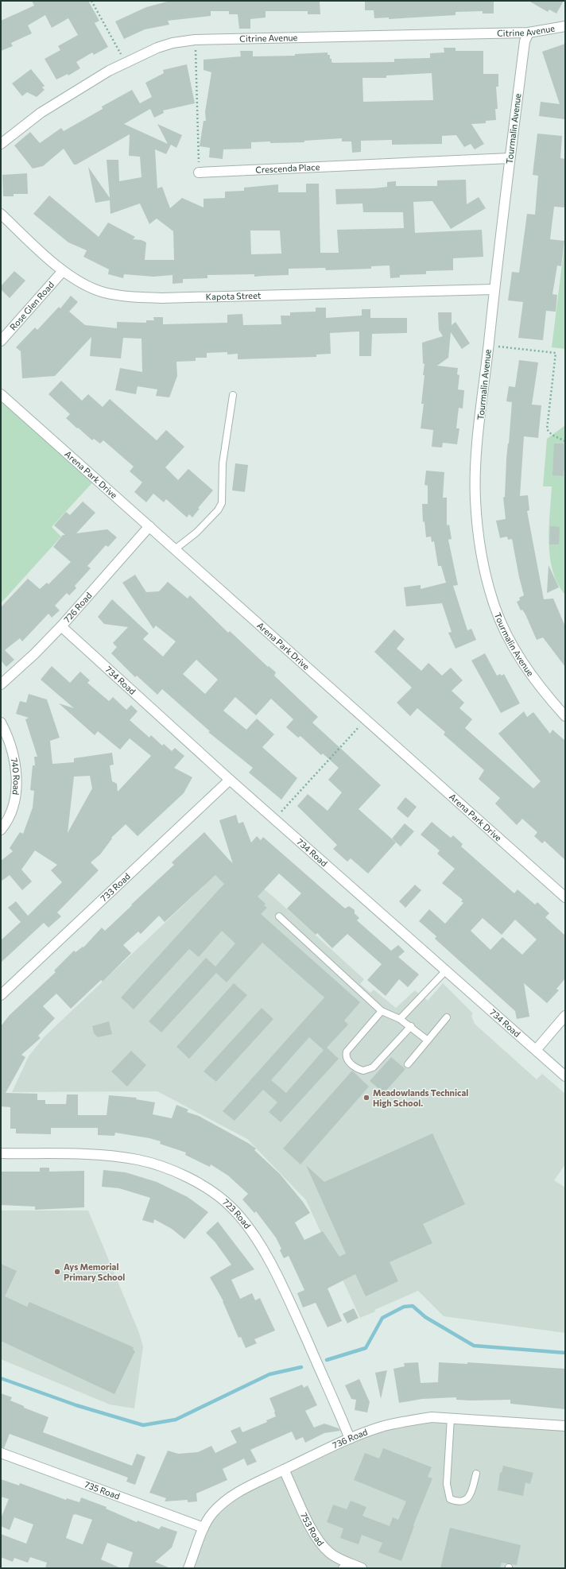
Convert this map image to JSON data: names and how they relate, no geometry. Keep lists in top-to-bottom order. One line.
{"streets":{"street":["Citrine Avenue","Tourmalin Avenue","Crescenda Place","Kapota Street","Rose Glen Road","Arena Park Drive","726 Road","734 Road","740 Road","733 Road","723 Road","736 Road","735 Road","753 Road"]},"crossings":[["Citrine Avenue","Tourmalin Avenue"],["Tourmalin Avenue","Crescenda Place"],["Tourmalin Avenue","Kapota Street"],["Kapota Street","Rose Glen Road"],["Arena Park Drive","726 Road"],["726 Road","734 Road"],["734 Road","733 Road"],["723 Road","736 Road"],["736 Road","735 Road"],["736 Road","753 Road"]],"places":["Meadowlands Technical High School.","Ays Memorial Primary School"]}
